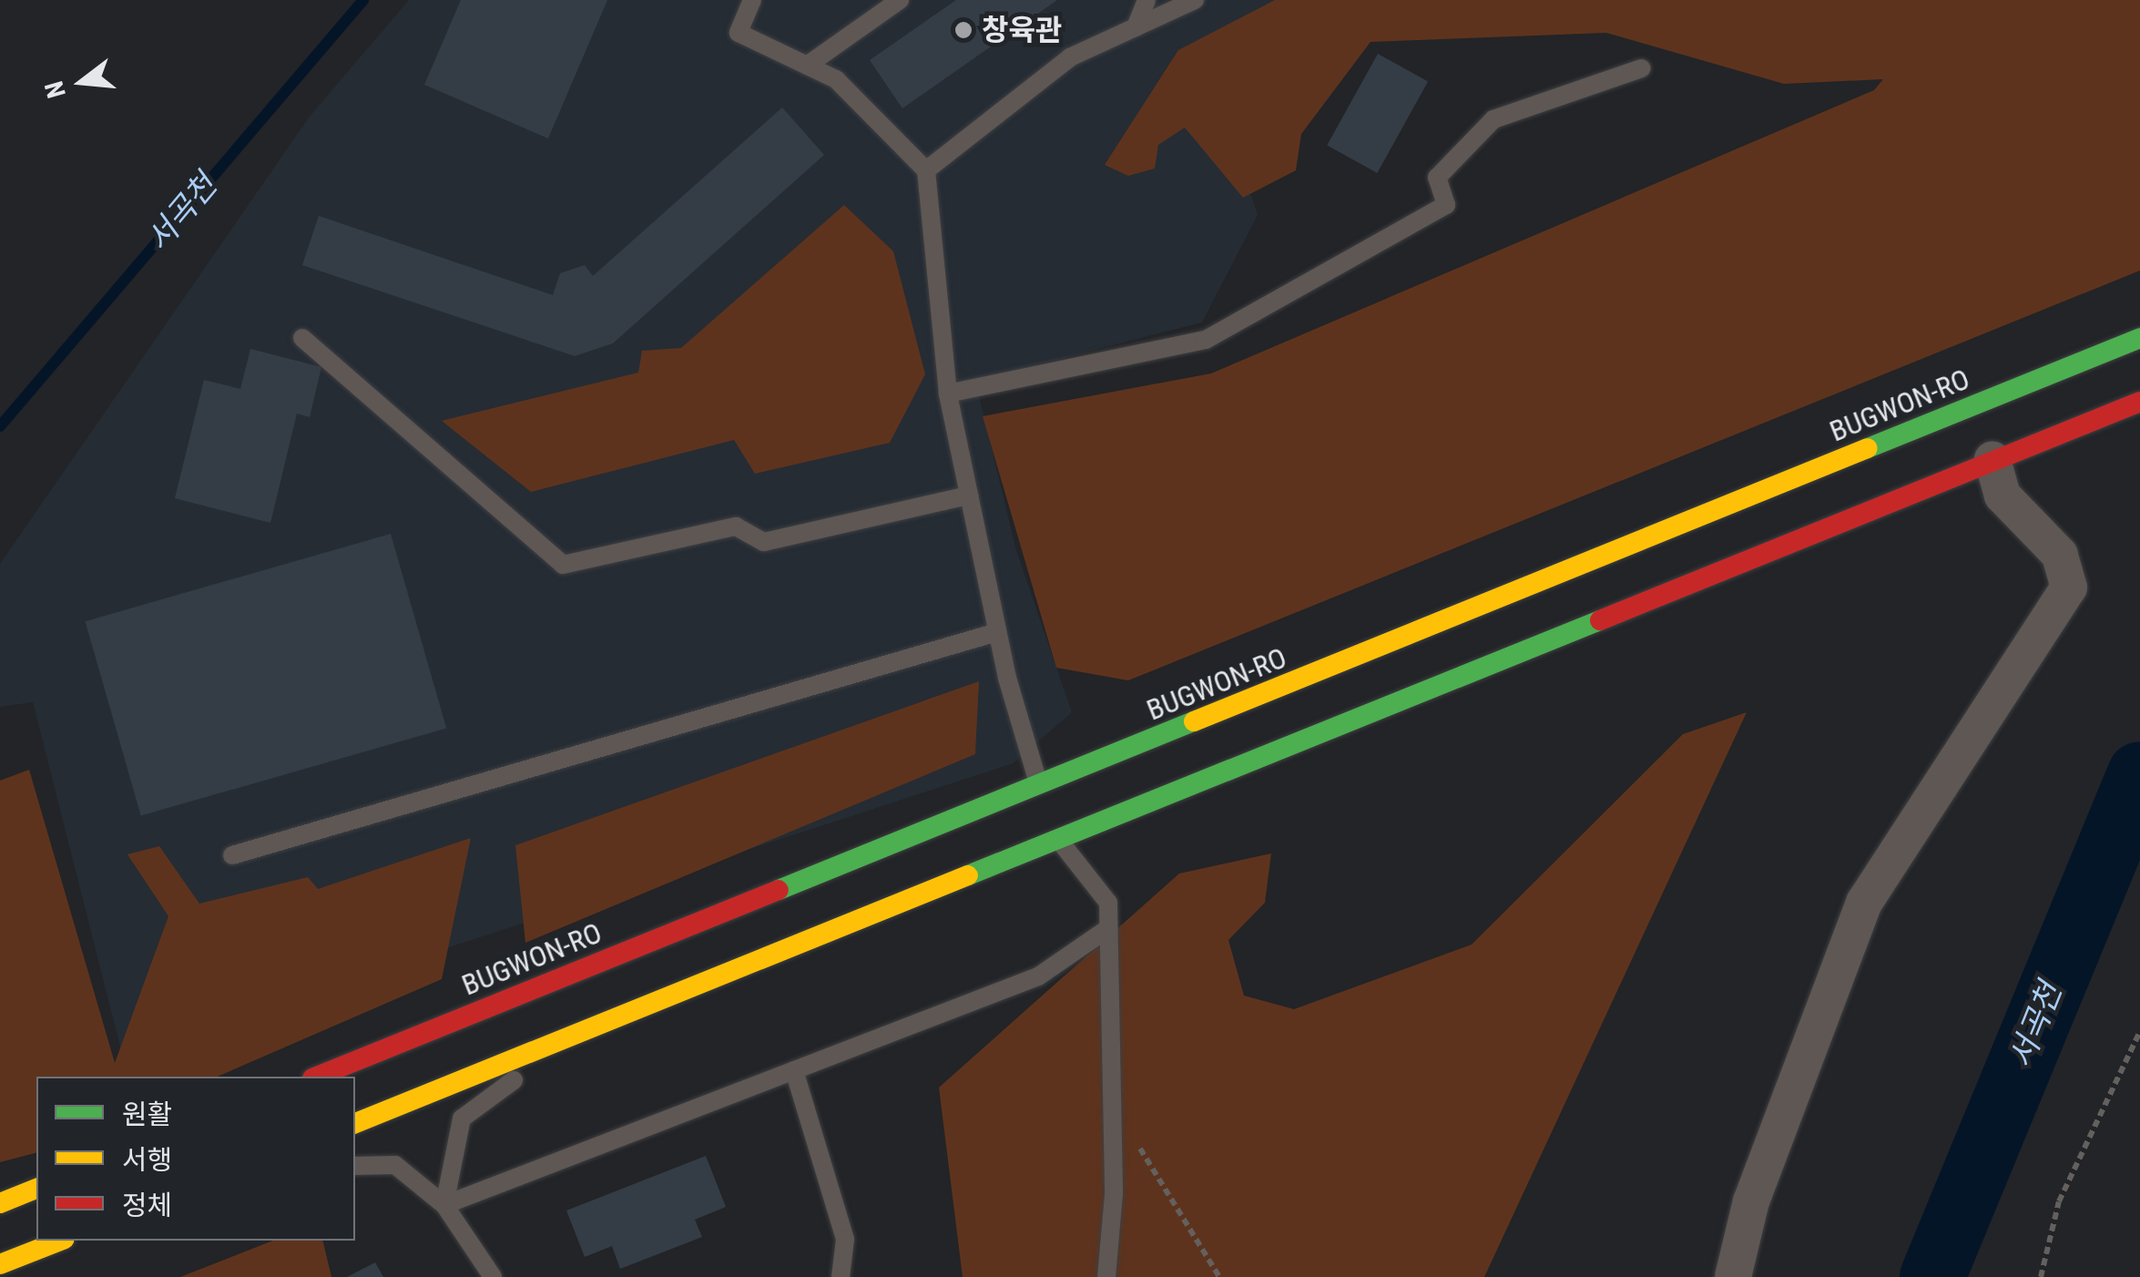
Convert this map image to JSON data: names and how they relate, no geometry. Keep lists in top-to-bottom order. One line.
{"streets":{"street":["BUGWON-RO"]},"water":["서곡천"],"places":["창육관"],"legend":["원활","서행","정체"],"north":"left"}
